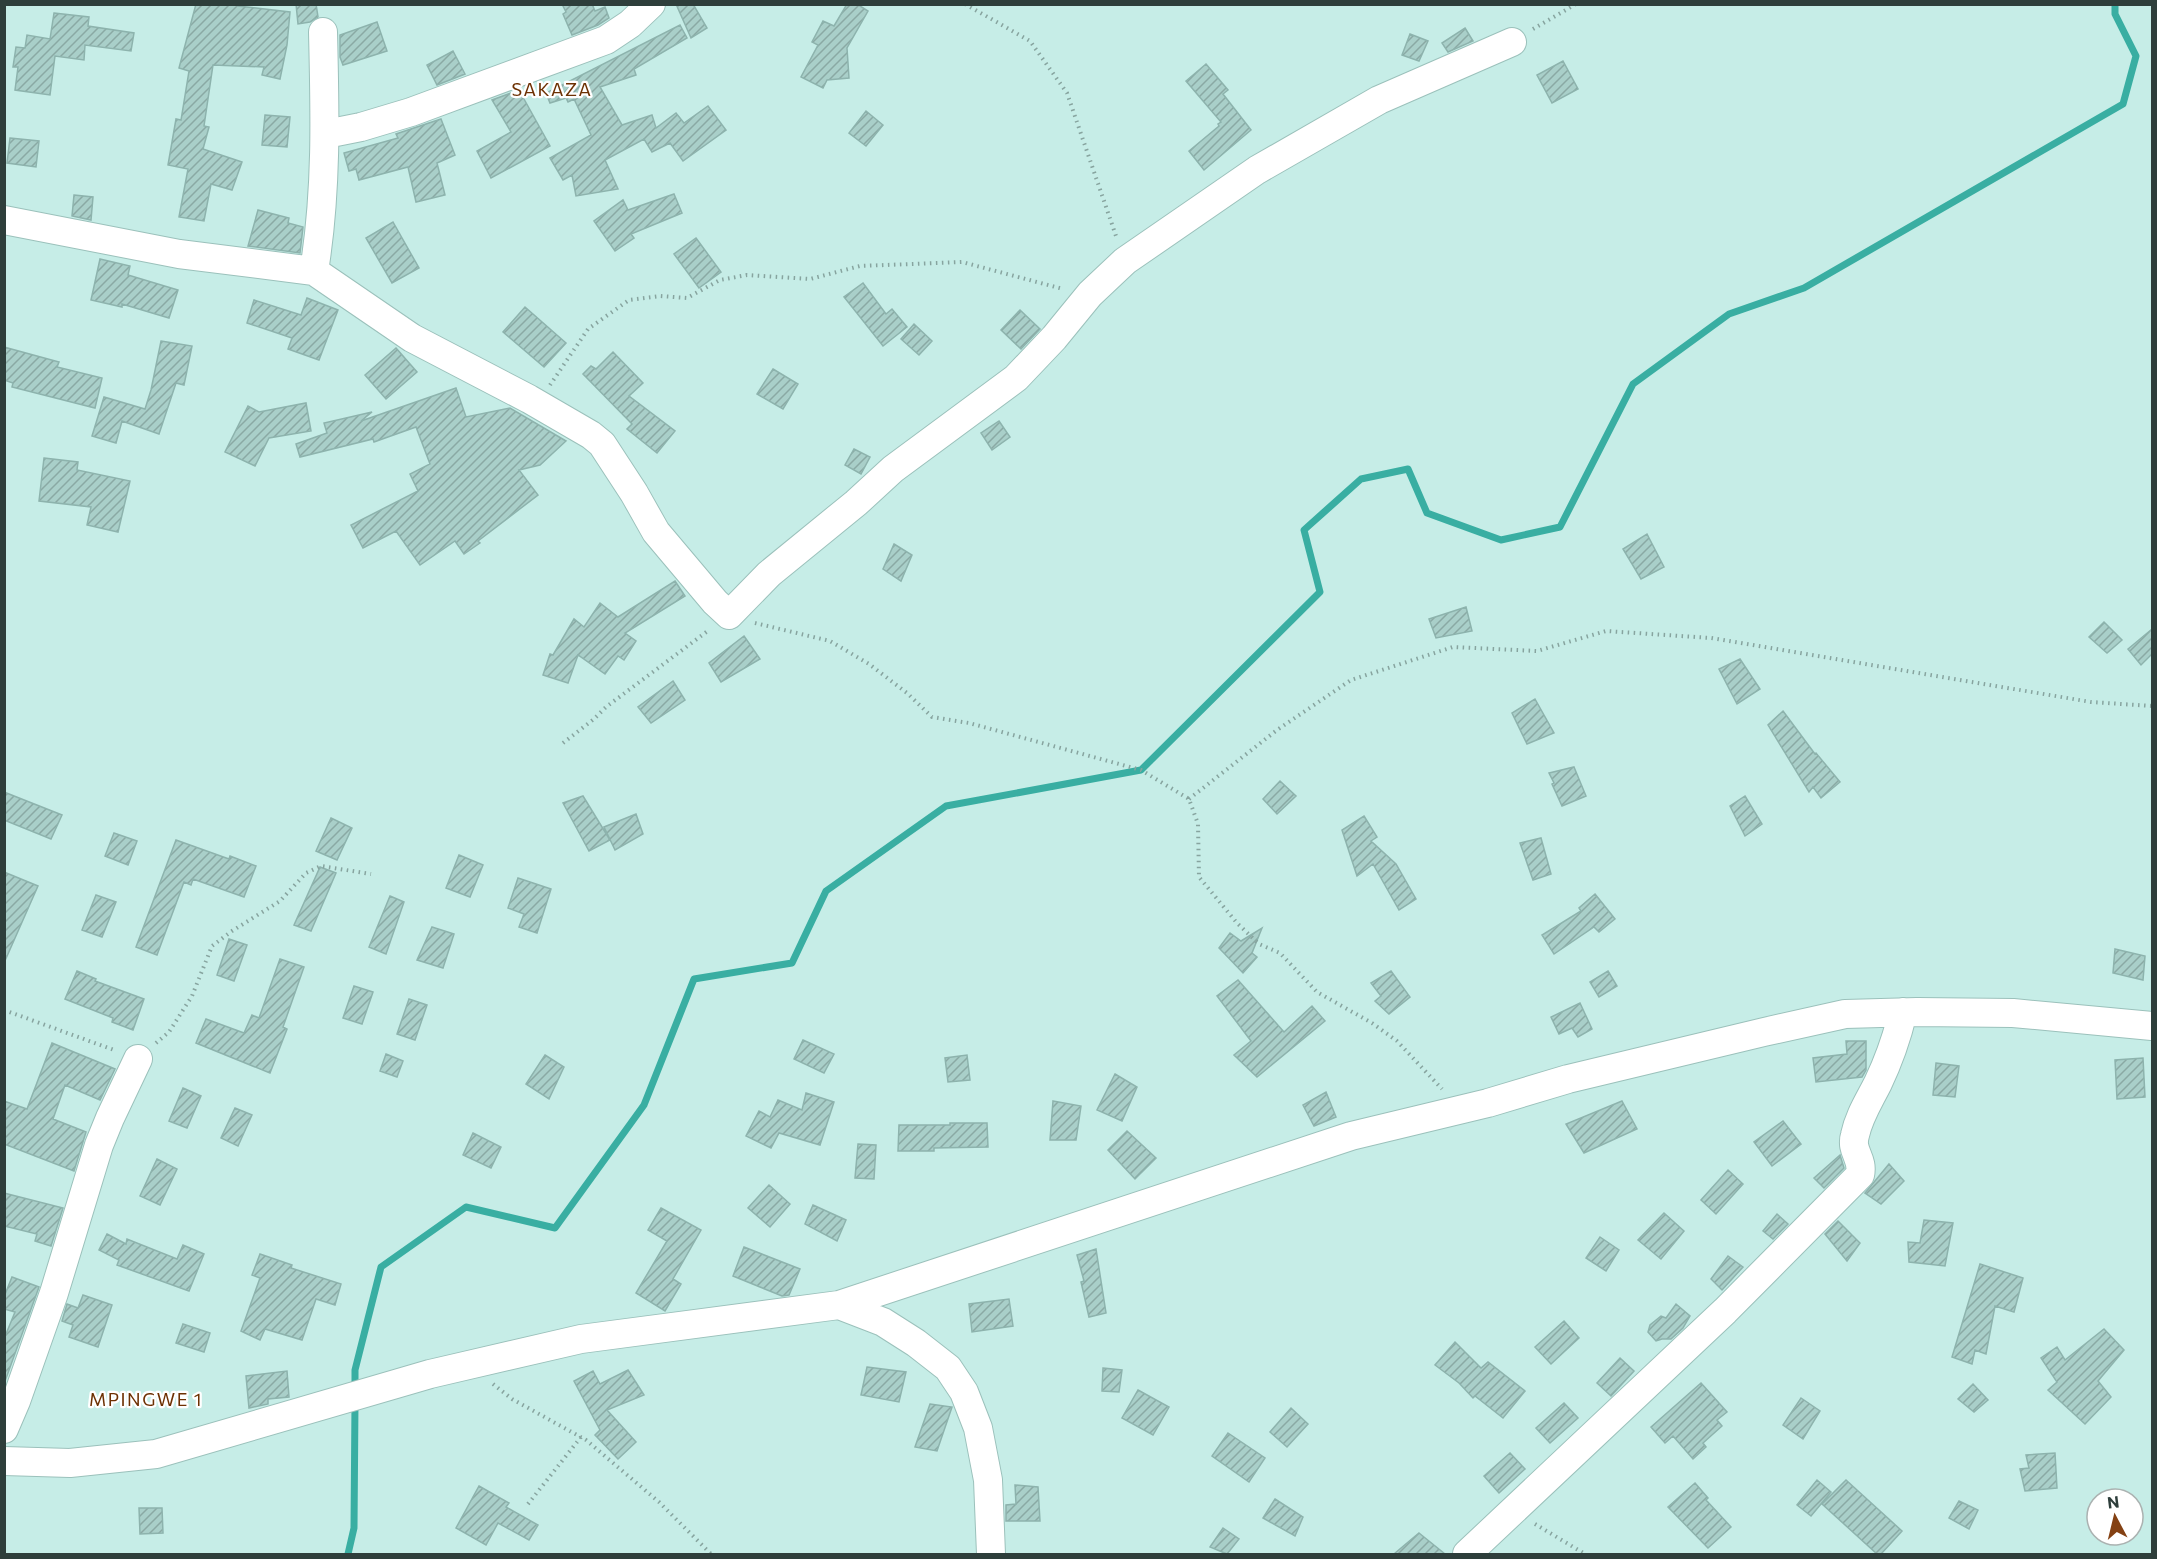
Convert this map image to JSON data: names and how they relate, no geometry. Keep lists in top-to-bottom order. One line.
{"districts":["SAKAZA","MPINGWE 1"],"north":"top"}
